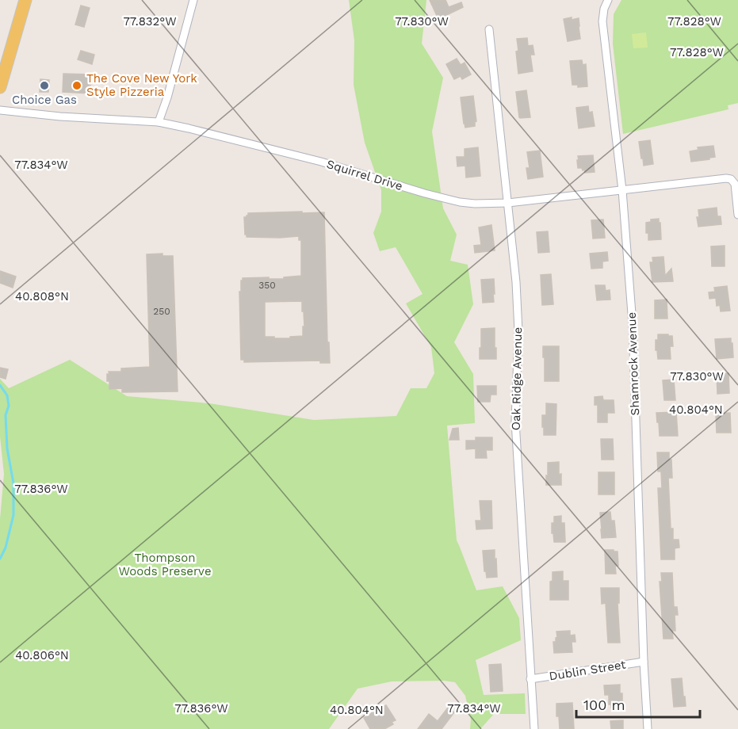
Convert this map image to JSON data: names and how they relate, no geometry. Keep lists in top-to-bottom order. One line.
{"streets":{"street":["Squirrel Drive","Shamrock Avenue","Oak Ridge Avenue","Dublin Street"]},"crossings":[["Squirrel Drive","Shamrock Avenue"],["Squirrel Drive","Oak Ridge Avenue"],["Shamrock Avenue","Dublin Street"],["Oak Ridge Avenue","Dublin Street"]],"parks":["Thompson Woods Preserve"],"places":["Choice Gas","The Cove New York Style Pizzeria"],"house_numbers":["350","250"],"scale_bar":"100 m","coordinates":["77.832°W","77.830°W","77.828°W","77.834°W","40.808°N","40.804°N","77.836°W","40.806°N"]}
